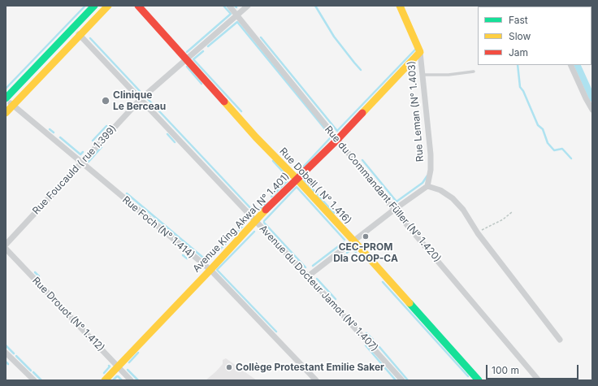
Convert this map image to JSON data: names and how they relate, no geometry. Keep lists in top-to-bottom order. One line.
{"streets":{"street":["Rue Leman (N° 1.403)","Rue Foucauld ( rue 1.399)","Rue Dobell ( N° 1.416)","Rue du Commandant Füller (N° 1.420)","Avenue King Akwa( N° 1.401)","Rue Foch (N° 1.414)","Avenue du Docteur Jamot (N° 1.407)","Rue Drouot (N° 1.412)"]},"crossings":[["Rue Leman (N° 1.403)","Avenue King Akwa( N° 1.401)"],["Rue Foucauld ( rue 1.399)","Rue Dobell ( N° 1.416)"],["Rue Foucauld ( rue 1.399)","Rue du Commandant Füller (N° 1.420)"],["Rue Foucauld ( rue 1.399)","Rue Foch (N° 1.414)"],["Rue Foucauld ( rue 1.399)","Avenue du Docteur Jamot (N° 1.407)"],["Rue Dobell ( N° 1.416)","Avenue King Akwa( N° 1.401)"],["Rue du Commandant Füller (N° 1.420)","Avenue King Akwa( N° 1.401)"],["Avenue King Akwa( N° 1.401)","Rue Foch (N° 1.414)"],["Avenue King Akwa( N° 1.401)","Avenue du Docteur Jamot (N° 1.407)"],["Avenue King Akwa( N° 1.401)","Rue Drouot (N° 1.412)"]],"places":["Clinique Le Berceau","CEC-PROM Dla COOP-CA","Collège Protestant Emilie Saker"],"legend":["Fast","Slow","Jam"],"scale_bar":"100 m"}
